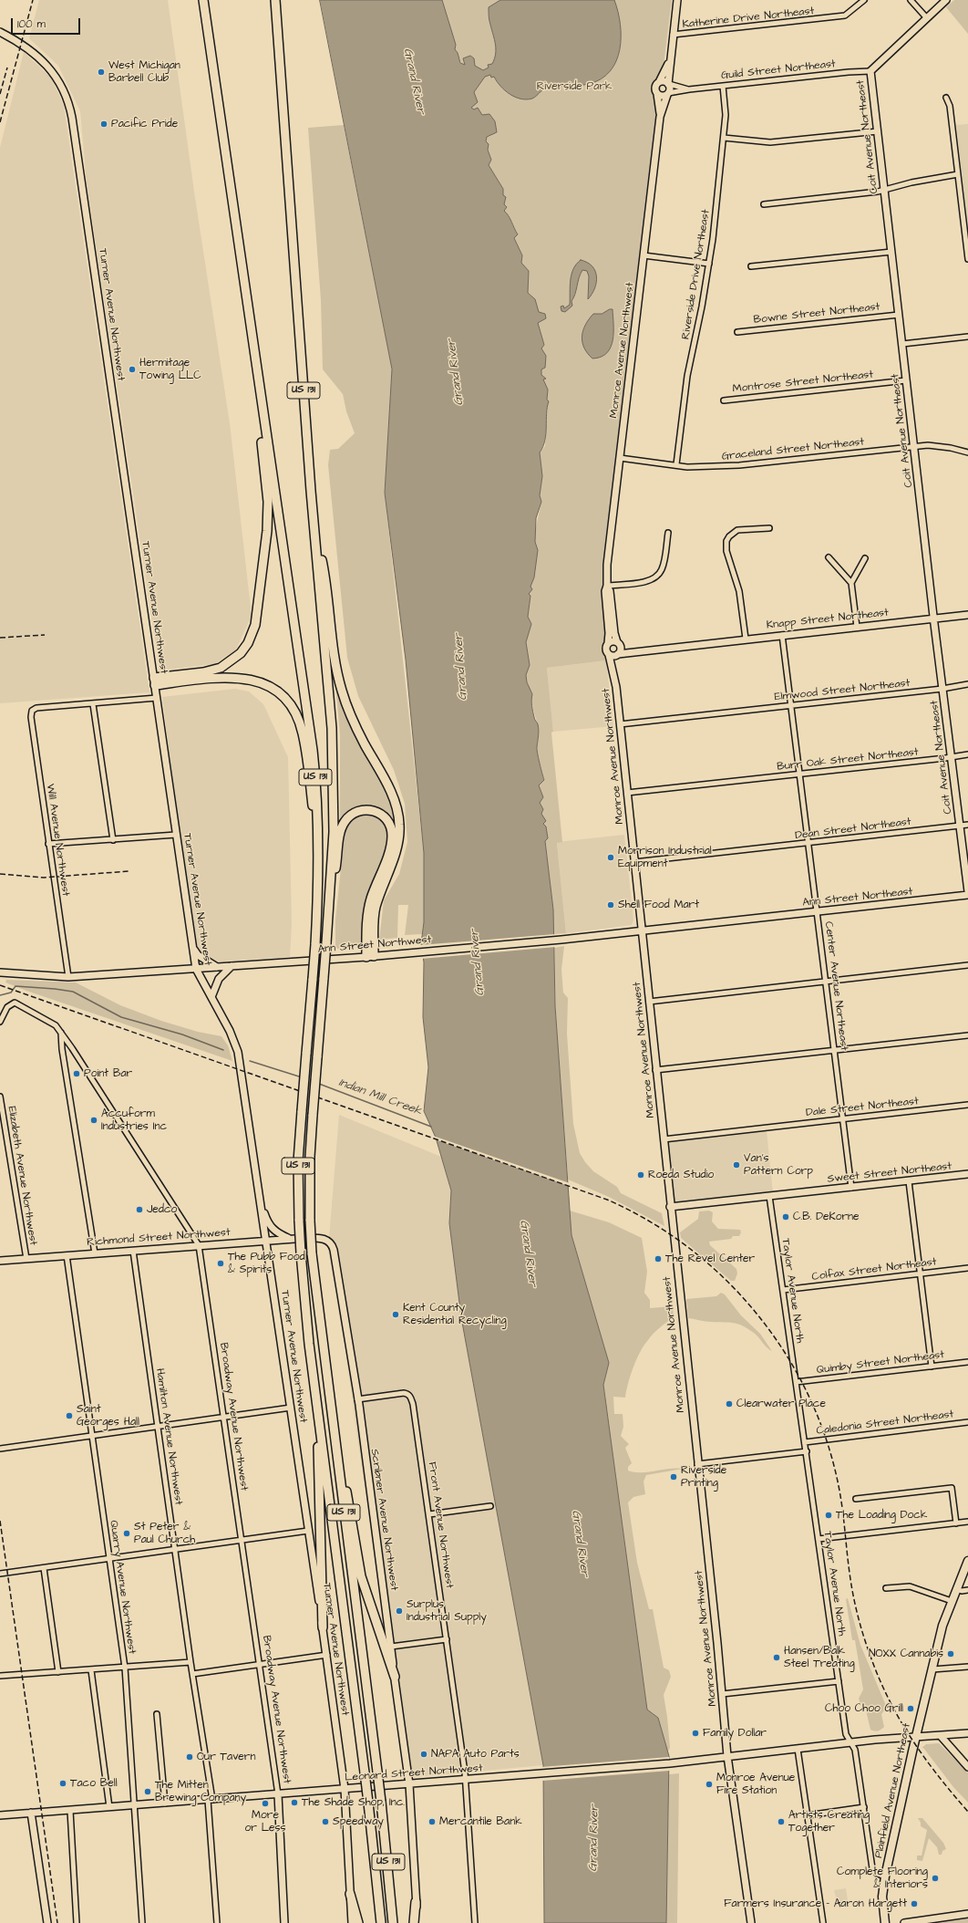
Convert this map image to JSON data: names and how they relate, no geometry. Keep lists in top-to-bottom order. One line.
{"streets":{"highway":["US 131"],"main road":["Coit Avenue Northeast","Turner Avenue Northwest","Monroe Avenue Northwest","Knapp Street Northeast","Ann Street Northeast","Ann Street Northwest","Sweet Street Northeast","Richmond Street Northwest","Broadway Avenue Northwest","Scribner Avenue Northwest","Leonard Street Northwest","Plainfield Avenue Northeast"],"street":["Katherine Drive Northeast","Guild Street Northeast","Riverside Drive Northeast","Bowne Street Northeast","Montrose Street Northeast","Graceland Street Northeast","Elmwood Street Northeast","Burr Oak Street Northeast","Dean Street Northeast","Will Avenue Northwest","Center Avenue Northeast","Dale Street Northeast","Elizabeth Avenue Northwest","Colfax Street Northeast","Taylor Avenue North","Quimby Street Northeast","Caledonia Street Northeast","Hamilton Avenue Northwest","Front Avenue Northwest","Quarry Avenue Northwest"]},"crossings":[["Guild Street Northeast","Coit Avenue Northeast"],["Guild Street Northeast","Riverside Drive Northeast"],["Guild Street Northeast","Monroe Avenue Northwest"],["Coit Avenue Northeast","Bowne Street Northeast"],["Coit Avenue Northeast","Montrose Street Northeast"],["Coit Avenue Northeast","Graceland Street Northeast"],["Coit Avenue Northeast","Knapp Street Northeast"],["Coit Avenue Northeast","Elmwood Street Northeast"],["Coit Avenue Northeast","Burr Oak Street Northeast"],["Coit Avenue Northeast","Dean Street Northeast"],["Riverside Drive Northeast","Graceland Street Northeast"],["Turner Avenue Northwest","Ann Street Northwest"],["Turner Avenue Northwest","Richmond Street Northwest"],["Turner Avenue Northwest","Leonard Street Northwest"],["Monroe Avenue Northwest","Graceland Street Northeast"],["Monroe Avenue Northwest","Elmwood Street Northeast"],["Monroe Avenue Northwest","Burr Oak Street Northeast"],["Monroe Avenue Northwest","Dean Street Northeast"],["Monroe Avenue Northwest","Ann Street Northwest"],["Monroe Avenue Northwest","Dale Street Northeast"],["Monroe Avenue Northwest","Sweet Street Northeast"],["Monroe Avenue Northwest","Leonard Street Northwest"],["Knapp Street Northeast","Center Avenue Northeast"],["Elmwood Street Northeast","Center Avenue Northeast"],["Burr Oak Street Northeast","Center Avenue Northeast"],["Dean Street Northeast","Center Avenue Northeast"],["Will Avenue Northwest","Ann Street Northwest"],["Ann Street Northeast","Ann Street Northwest"],["Ann Street Northeast","Center Avenue Northeast"],["Center Avenue Northeast","Dale Street Northeast"],["Center Avenue Northeast","Sweet Street Northeast"],["Sweet Street Northeast","Taylor Avenue North"],["Elizabeth Avenue Northwest","Richmond Street Northwest"],["Richmond Street Northwest","Broadway Avenue Northwest"],["Richmond Street Northwest","Hamilton Avenue Northwest"],["Richmond Street Northwest","Scribner Avenue Northwest"],["Richmond Street Northwest","Quarry Avenue Northwest"],["Colfax Street Northeast","Taylor Avenue North"],["Taylor Avenue North","Quimby Street Northeast"],["Taylor Avenue North","Caledonia Street Northeast"],["Taylor Avenue North","Leonard Street Northwest"],["Taylor Avenue North","Plainfield Avenue Northeast"],["Broadway Avenue Northwest","Leonard Street Northwest"],["Hamilton Avenue Northwest","Leonard Street Northwest"],["Scribner Avenue Northwest","Front Avenue Northwest"],["Scribner Avenue Northwest","Leonard Street Northwest"],["Front Avenue Northwest","Leonard Street Northwest"],["Quarry Avenue Northwest","Leonard Street Northwest"],["Leonard Street Northwest","Plainfield Avenue Northeast"]],"water":["Grand River","Indian Mill Creek"],"parks":["Riverside Park"],"places":["West Michigan Barbell Club","Pacific Pride","Hermitage Towing LLC","Morrison Industrial Equipment","Shell Food Mart","Point Bar","Accuform Industries Inc","Van's Pattern Corp","Roeda Studio","Jedco","C.B. DeKorne","The Revel Center","The Pubb Food & Spirits","Kent County Residential Recycling","Clearwater Place","Saint Georges Hall","Riverside Printing","The Loading Dock","St Peter & Paul Church","Surplus Industrial Supply","NOXX Cannabis","Hansen/Balk Steel Treating","Choo Choo Grill","Family Dollar","NAPA Auto Parts","Our Tavern","Taco Bell","Monroe Avenue Fire Station","The Mitten Brewing Company","The Shade Shop, Inc.","More or Less","Speedway","Mercantile Bank","Artists Creating Together","Complete Flooring & Interiors","Farmers Insurance - Aaron Hargett"],"scale_bar":"100 m"}
